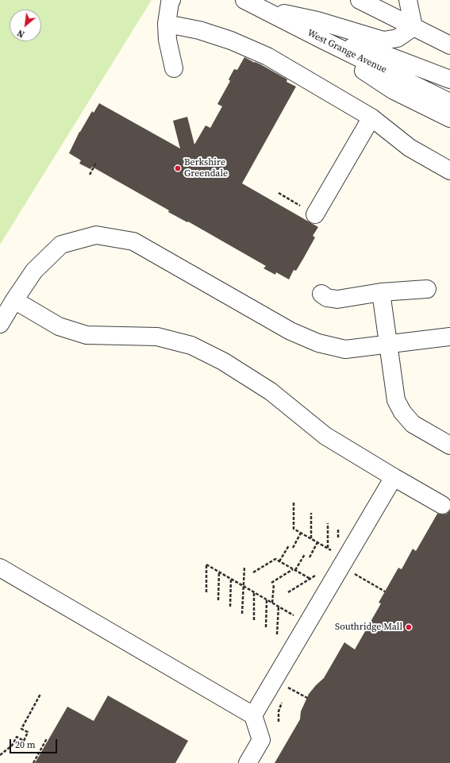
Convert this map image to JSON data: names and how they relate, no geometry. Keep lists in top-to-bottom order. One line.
{"streets":{"street":["West Grange Avenue"]},"places":["Berkshire Greendale","Southridge Mall"],"scale_bar":"20 m","north":"bottom left"}
